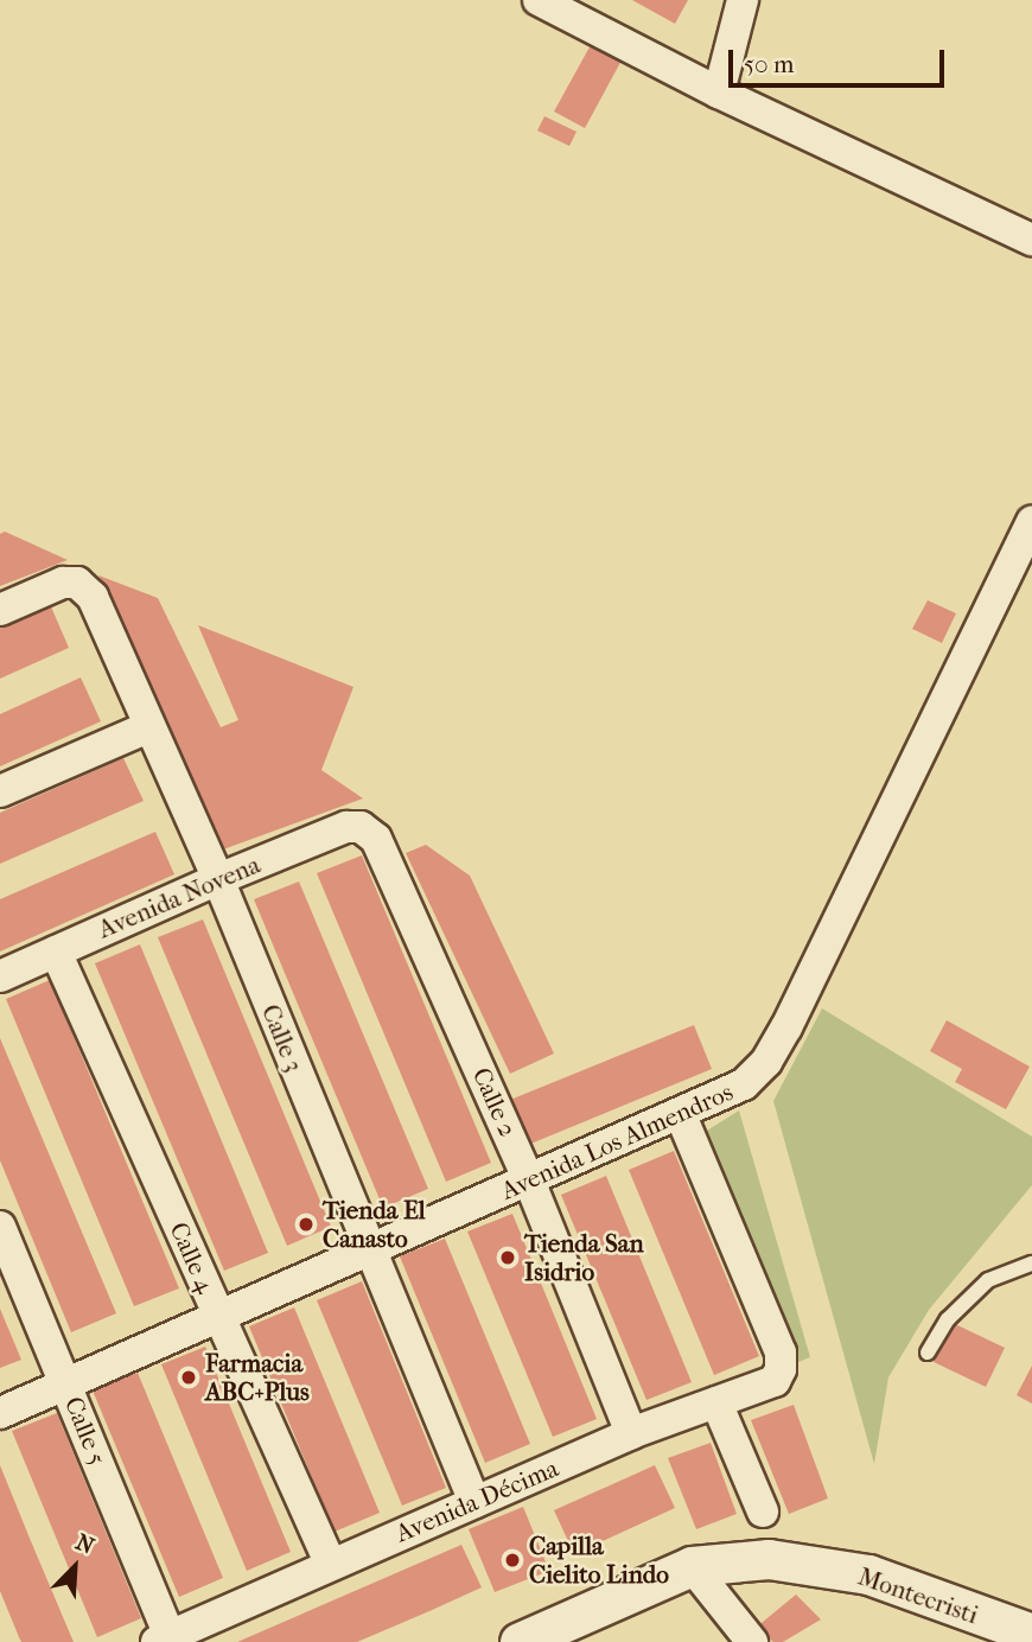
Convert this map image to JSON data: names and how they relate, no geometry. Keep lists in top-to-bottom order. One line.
{"streets":{"street":["Avenida Novena","Calle 3","Calle 2","Avenida Los Almendros","Calle 4","Calle 5","Avenida Décima","Montecristi"]},"crossings":[["Avenida Novena","Calle 3"],["Avenida Novena","Calle 2"],["Avenida Novena","Calle 4"],["Calle 3","Avenida Los Almendros"],["Calle 3","Avenida Décima"],["Calle 2","Avenida Los Almendros"],["Calle 2","Avenida Décima"],["Avenida Los Almendros","Calle 4"],["Avenida Los Almendros","Calle 5"],["Avenida Los Almendros","Avenida Décima"],["Calle 4","Avenida Décima"],["Calle 5","Avenida Décima"]],"places":["Tienda El Canasto","Tienda San Isidrio","Farmacia ABC+Plus","Capilla Cielito Lindo"],"scale_bar":"50 m","north":"top right"}
